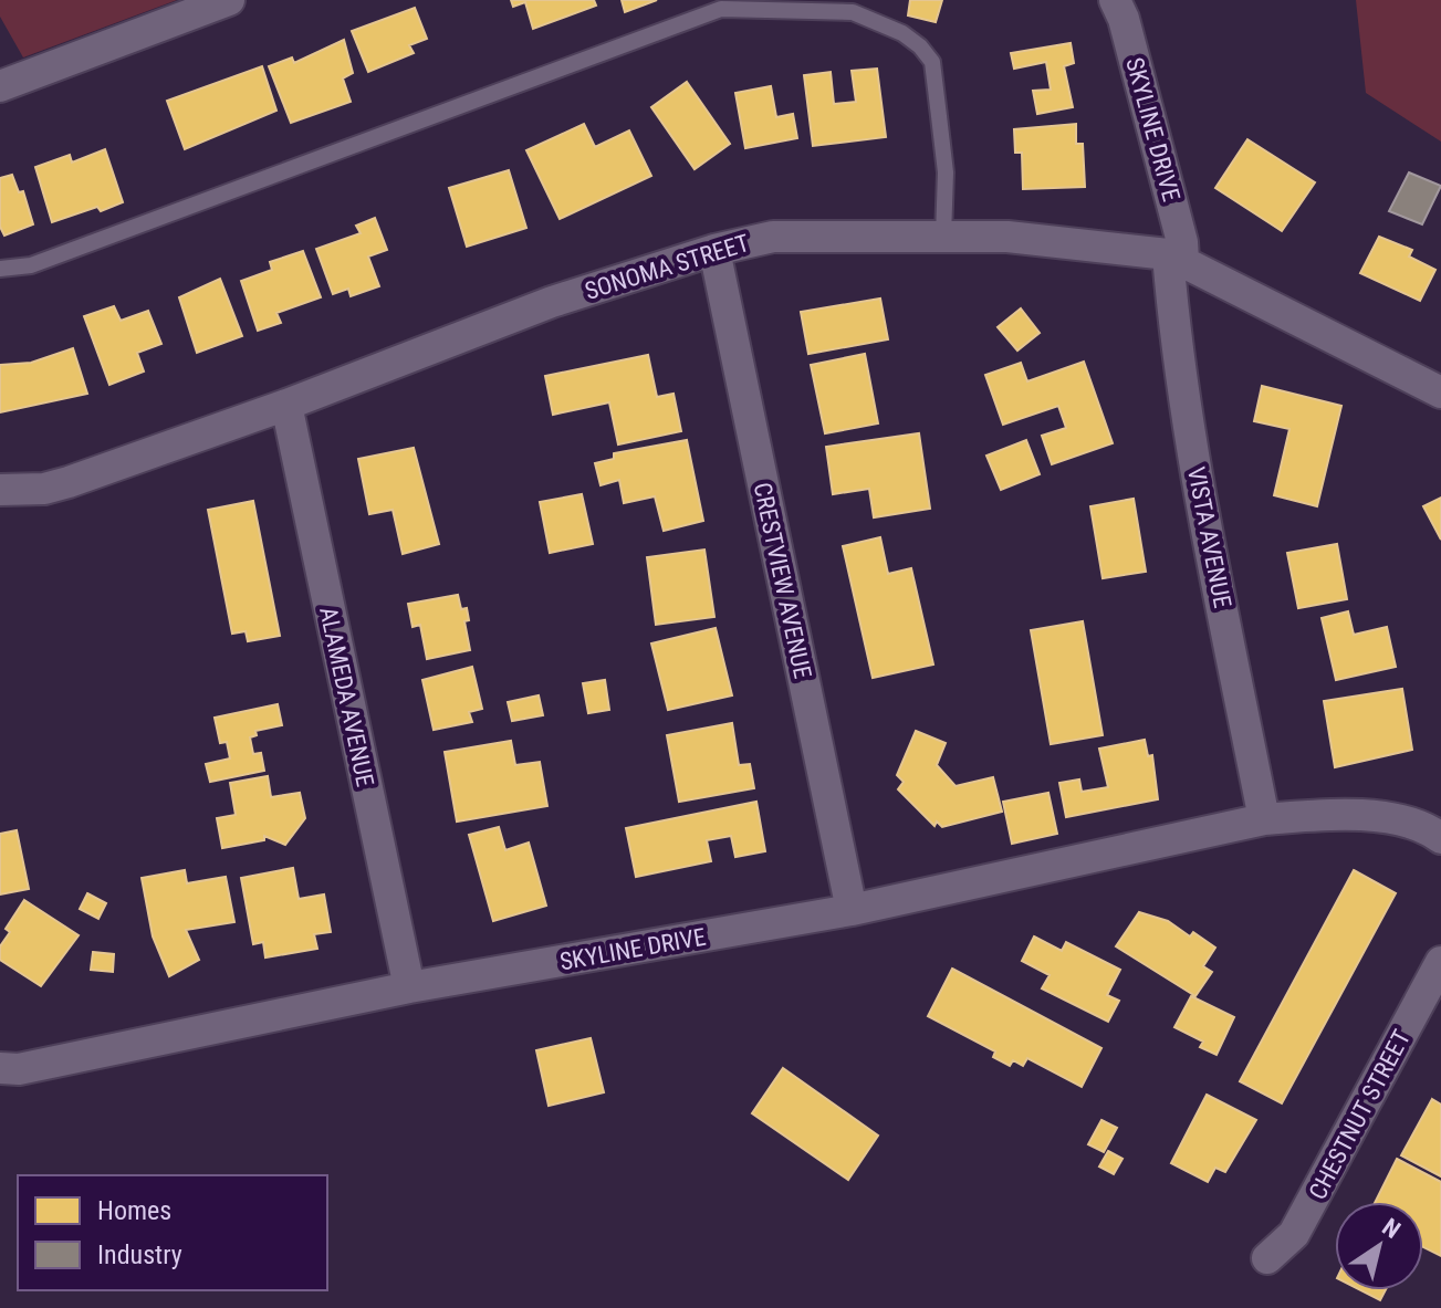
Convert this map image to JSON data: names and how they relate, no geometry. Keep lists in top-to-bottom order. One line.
{"streets":{"street":["SKYLINE DRIVE","SONOMA STREET","VISTA AVENUE","CRESTVIEW AVENUE","ALAMEDA AVENUE","CHESTNUT STREET"]},"crossings":[["SKYLINE DRIVE","SONOMA STREET"],["SKYLINE DRIVE","VISTA AVENUE"],["SKYLINE DRIVE","CRESTVIEW AVENUE"],["SKYLINE DRIVE","ALAMEDA AVENUE"],["SONOMA STREET","VISTA AVENUE"],["SONOMA STREET","CRESTVIEW AVENUE"],["SONOMA STREET","ALAMEDA AVENUE"]],"legend":["Homes","Industry"],"north":"top right"}
